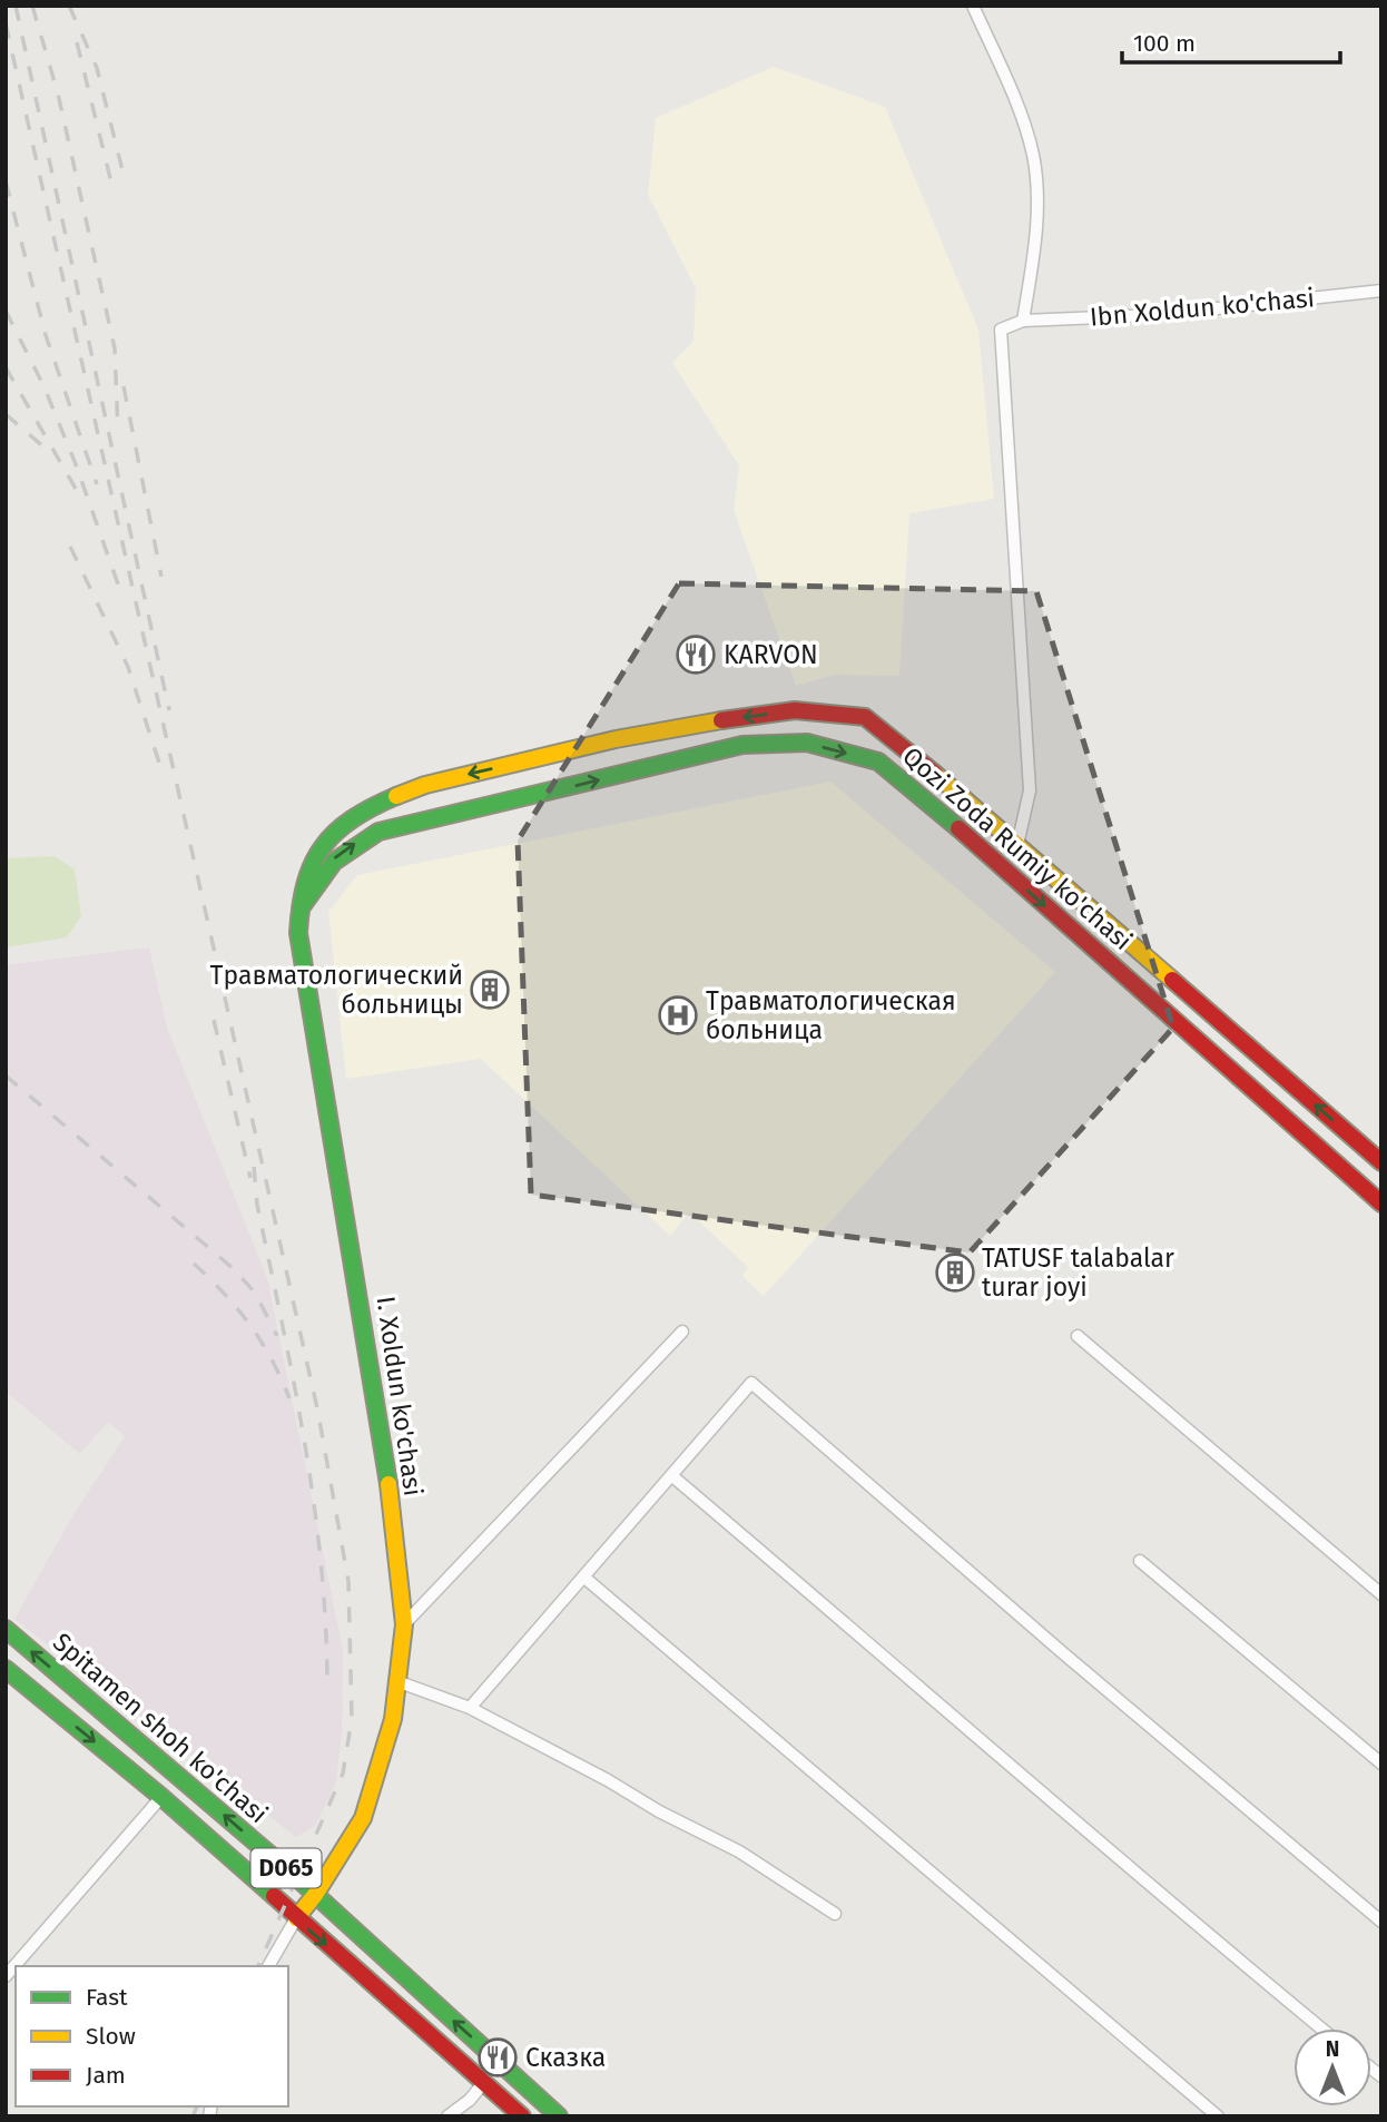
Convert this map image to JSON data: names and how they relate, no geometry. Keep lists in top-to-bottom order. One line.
{"streets":{"street":["Ibn Xoldun ko'chasi","Qozi Zoda Rumiy ko'chasi","I. Xoldun ko'chasi","Spitamen shoh ko'chasi","D065"]},"crossings":[["Qozi Zoda Rumiy ko'chasi","I. Xoldun ko'chasi"],["I. Xoldun ko'chasi","Spitamen shoh ko'chasi"]],"places":{"restaurant":["KARVON","Сказка"],"building":["Травматологический больницы","TATUSF talabalar turar joyi"],"hospital":["Травматологическая больница"]},"legend":["Fast","Slow","Jam"],"scale_bar":"100 m","north":"top"}
